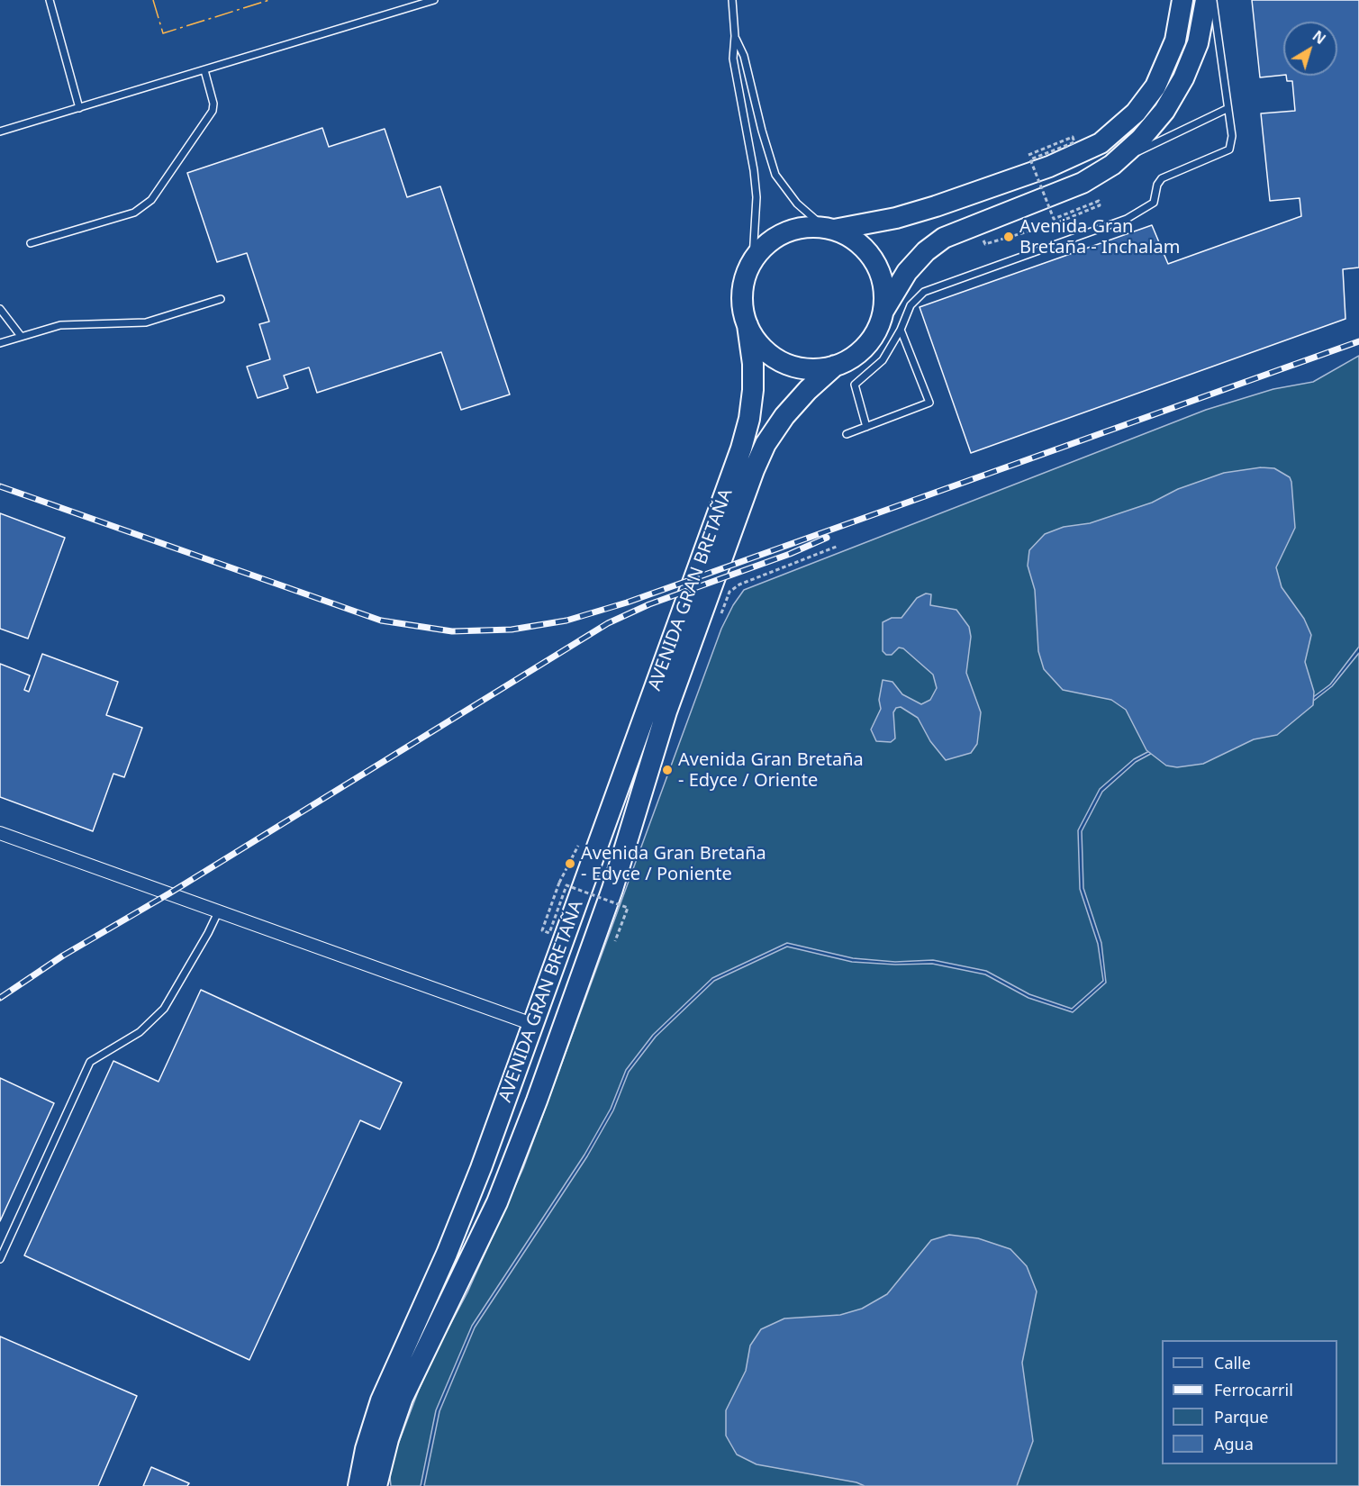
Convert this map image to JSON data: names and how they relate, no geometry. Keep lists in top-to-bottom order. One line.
{"streets":{"main road":["AVENIDA GRAN BRETAÑA"]},"places":["Avenida Gran Bretaña - Inchalam","Avenida Gran Bretaña - Edyce / Oriente","Avenida Gran Bretaña - Edyce / Poniente"],"legend":["Calle","Ferrocarril","Parque","Agua"],"north":"top right"}
